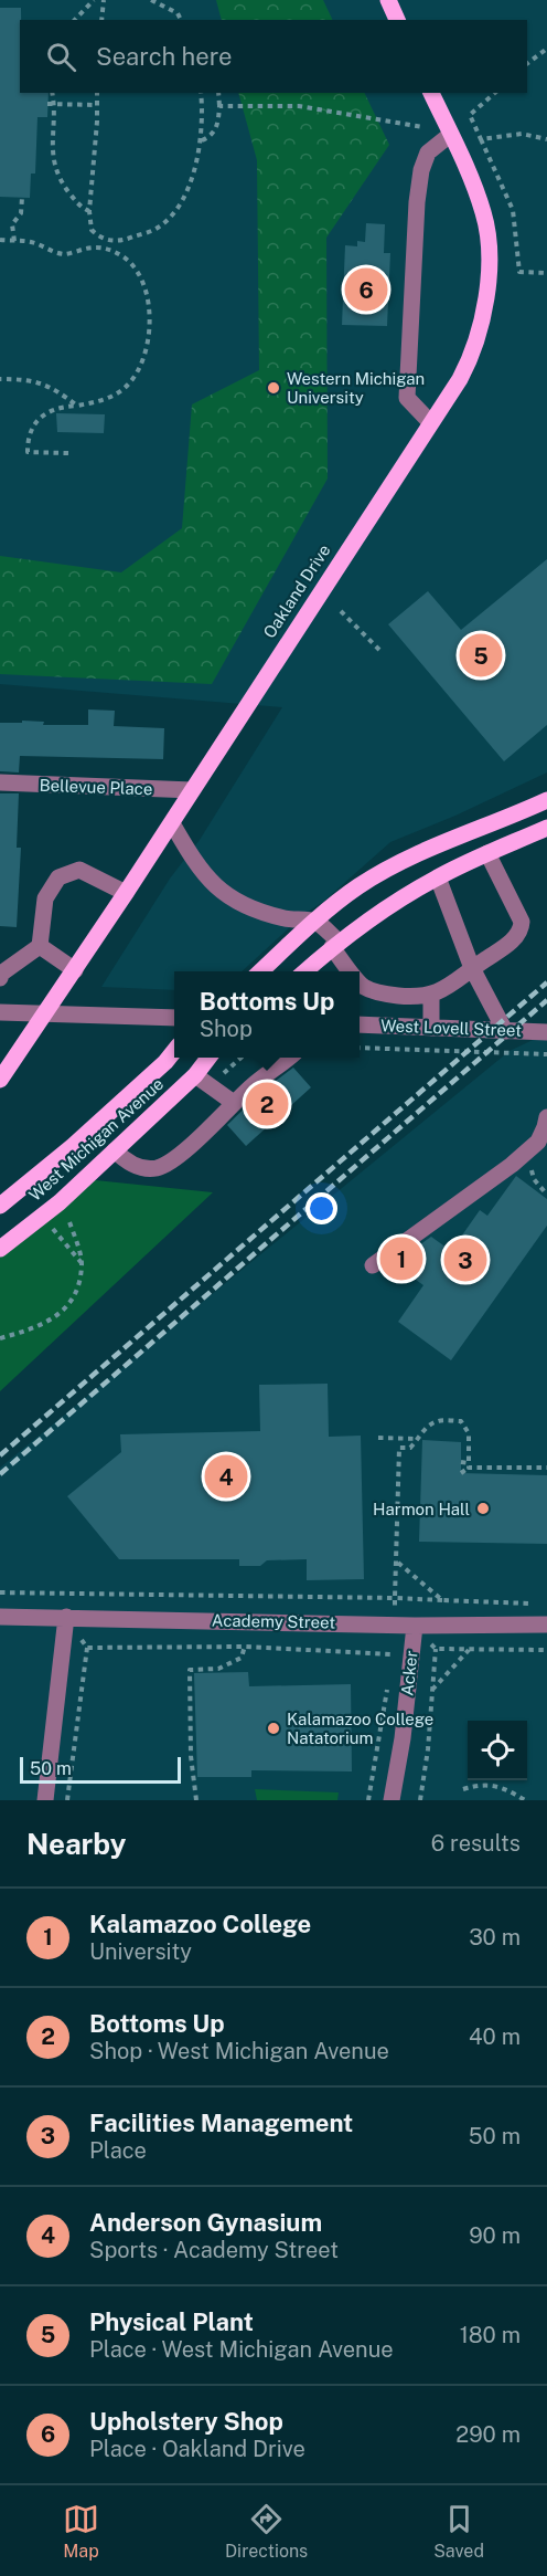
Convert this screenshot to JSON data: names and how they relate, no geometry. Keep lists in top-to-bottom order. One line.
{"streets":{"main road":["Oakland Drive","West Michigan Avenue"],"street":["Bellevue Place","West Lovell Street","Academy Street","Acker"]},"crossings":[["Oakland Drive","Bellevue Place"],["Academy Street","Acker"]],"places":["Western Michigan University","Harmon Hall","Kalamazoo College Natatorium"],"scale_bar":"50 m","page":{"search":"Search here","pins":["6","5","2","1","3","4"],"popup":["Bottoms Up","Shop"],"scale":"50 m","heading":["Nearby","6 results"],"list":[{"mark":"1","name":"Kalamazoo College","note":"University","value":"30 m"},{"mark":"2","name":"Bottoms Up","note":"Shop · West Michigan Avenue","value":"40 m"},{"mark":"3","name":"Facilities Management","note":"Place","value":"50 m"},{"mark":"4","name":"Anderson Gynasium","note":"Sports · Academy Street","value":"90 m"},{"mark":"5","name":"Physical Plant","note":"Place · West Michigan Avenue","value":"180 m"},{"mark":"6","name":"Upholstery Shop","note":"Place · Oakland Drive","value":"290 m"}],"nav":["Map","Directions","Saved"]}}
